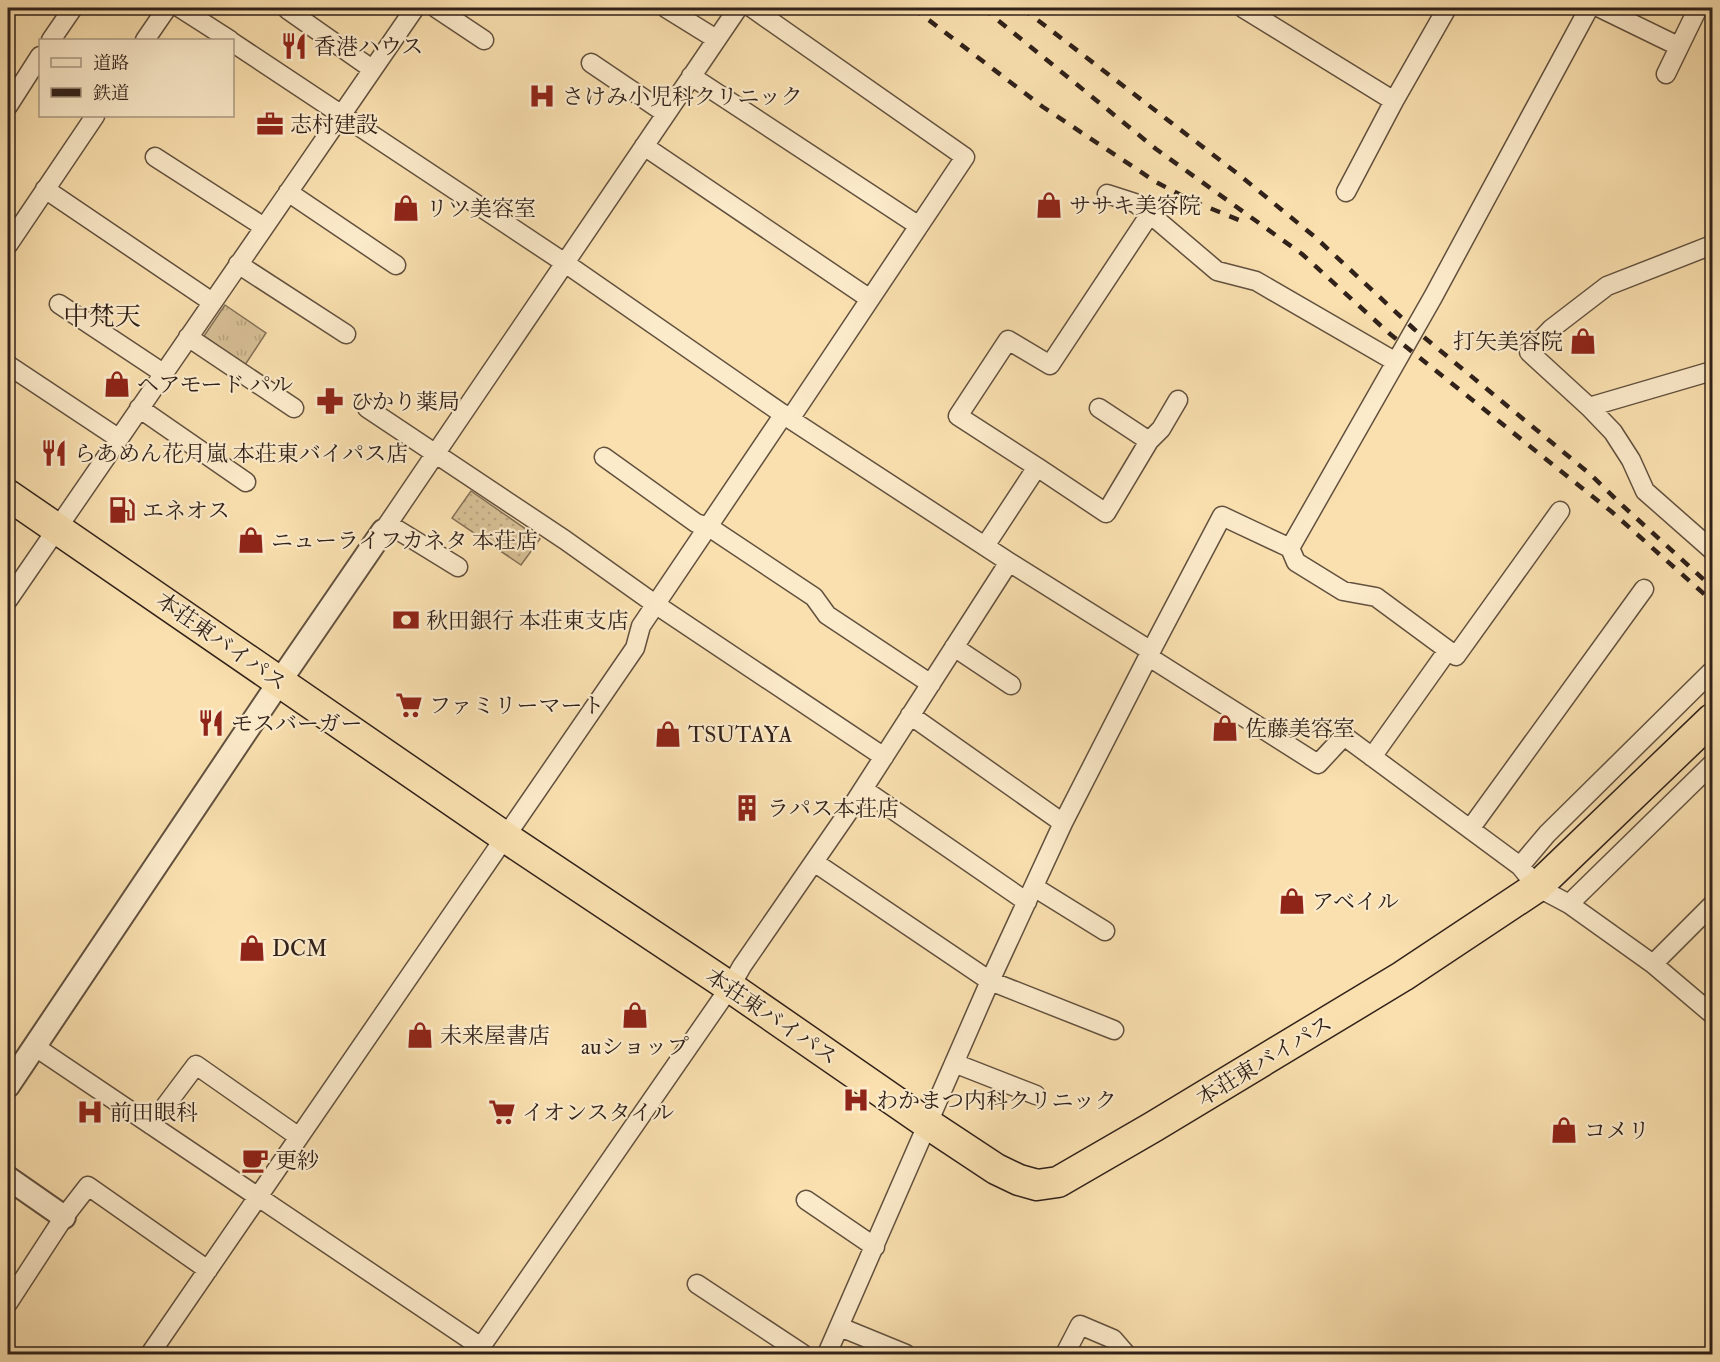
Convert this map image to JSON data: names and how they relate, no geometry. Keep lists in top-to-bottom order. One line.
{"streets":{"highway":["本荘東バイパス"]},"districts":["中梵天"],"places":{"restaurant":["香港ハウス","らあめん花月嵐 本荘東バイパス店","モスバーガー"],"hospital":["さけみ小児科クリニック","わかまつ内科クリニック","前田眼科"],"office":["志村建設"],"shop":["ササキ美容院","リツ美容室","打矢美容院","ヘアモード パル","ニューライフカネタ 本荘店","佐藤美容室","TSUTAYA","アベイル","DCM","auショップ","未来屋書店","コメリ"],"pharmacy":["ひかり薬局"],"fuel station":["エネオス"],"bank":["秋田銀行 本荘東支店"],"supermarket":["ファミリーマート","イオンスタイル"],"building":["ラパス本荘店"],"cafe":["更紗"]},"legend":["道路","鉄道"]}
